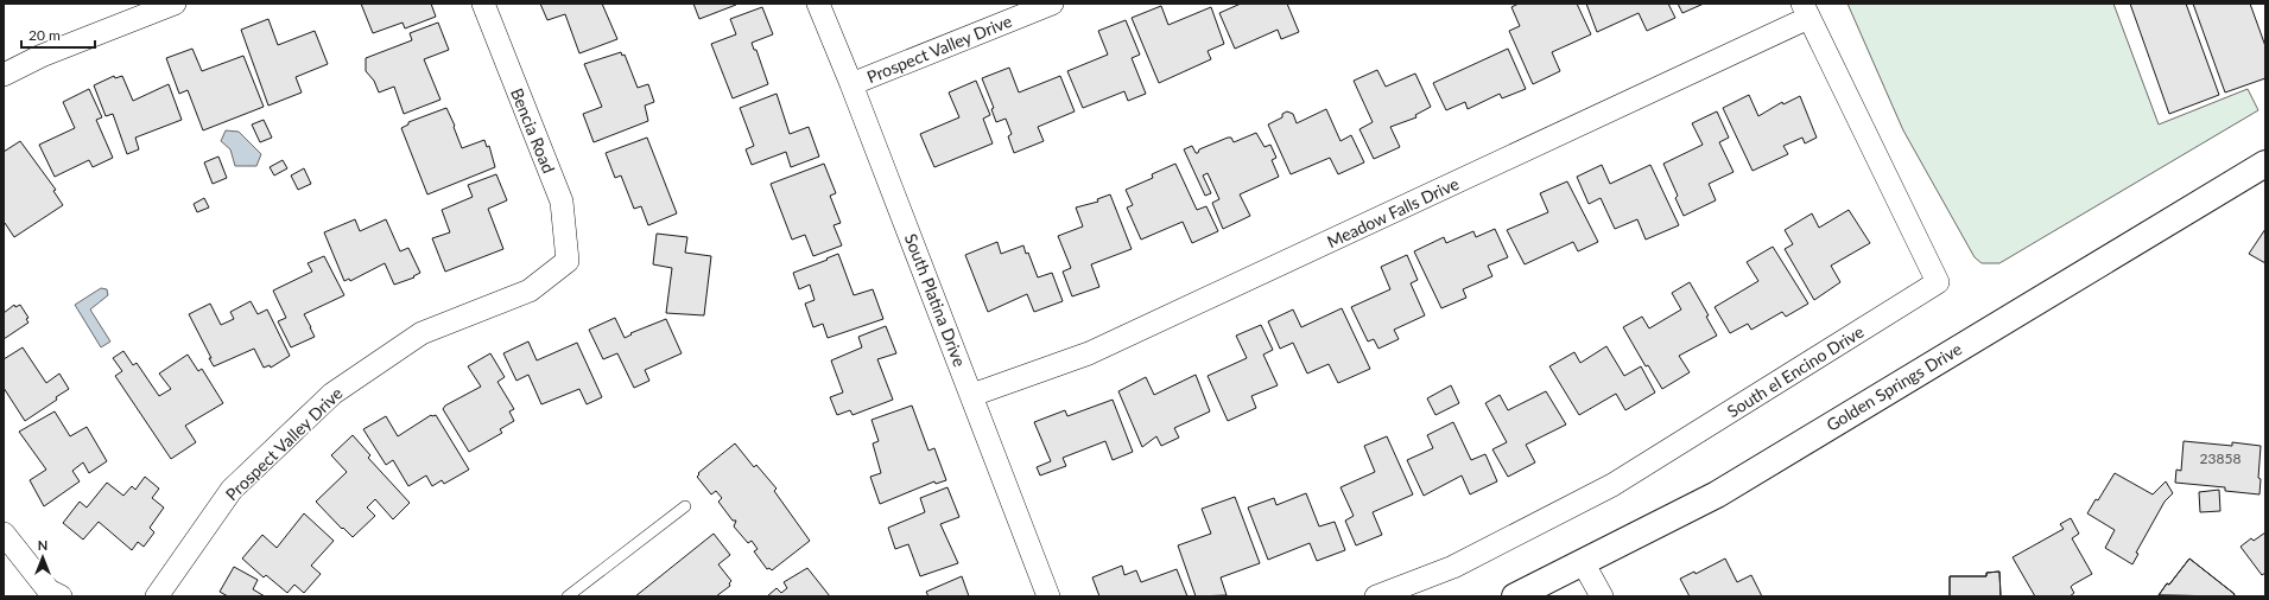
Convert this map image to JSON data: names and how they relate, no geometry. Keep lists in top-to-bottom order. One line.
{"streets":{"main road":["Golden Springs Drive"],"street":["Prospect Valley Drive","Bencia Road","Meadow Falls Drive","South Platina Drive","South el Encino Drive"]},"crossings":[["Prospect Valley Drive","Bencia Road"],["Prospect Valley Drive","South Platina Drive"],["Meadow Falls Drive","South Platina Drive"],["Meadow Falls Drive","South el Encino Drive"]],"house_numbers":["23858"],"scale_bar":"20 m","north":"top"}
